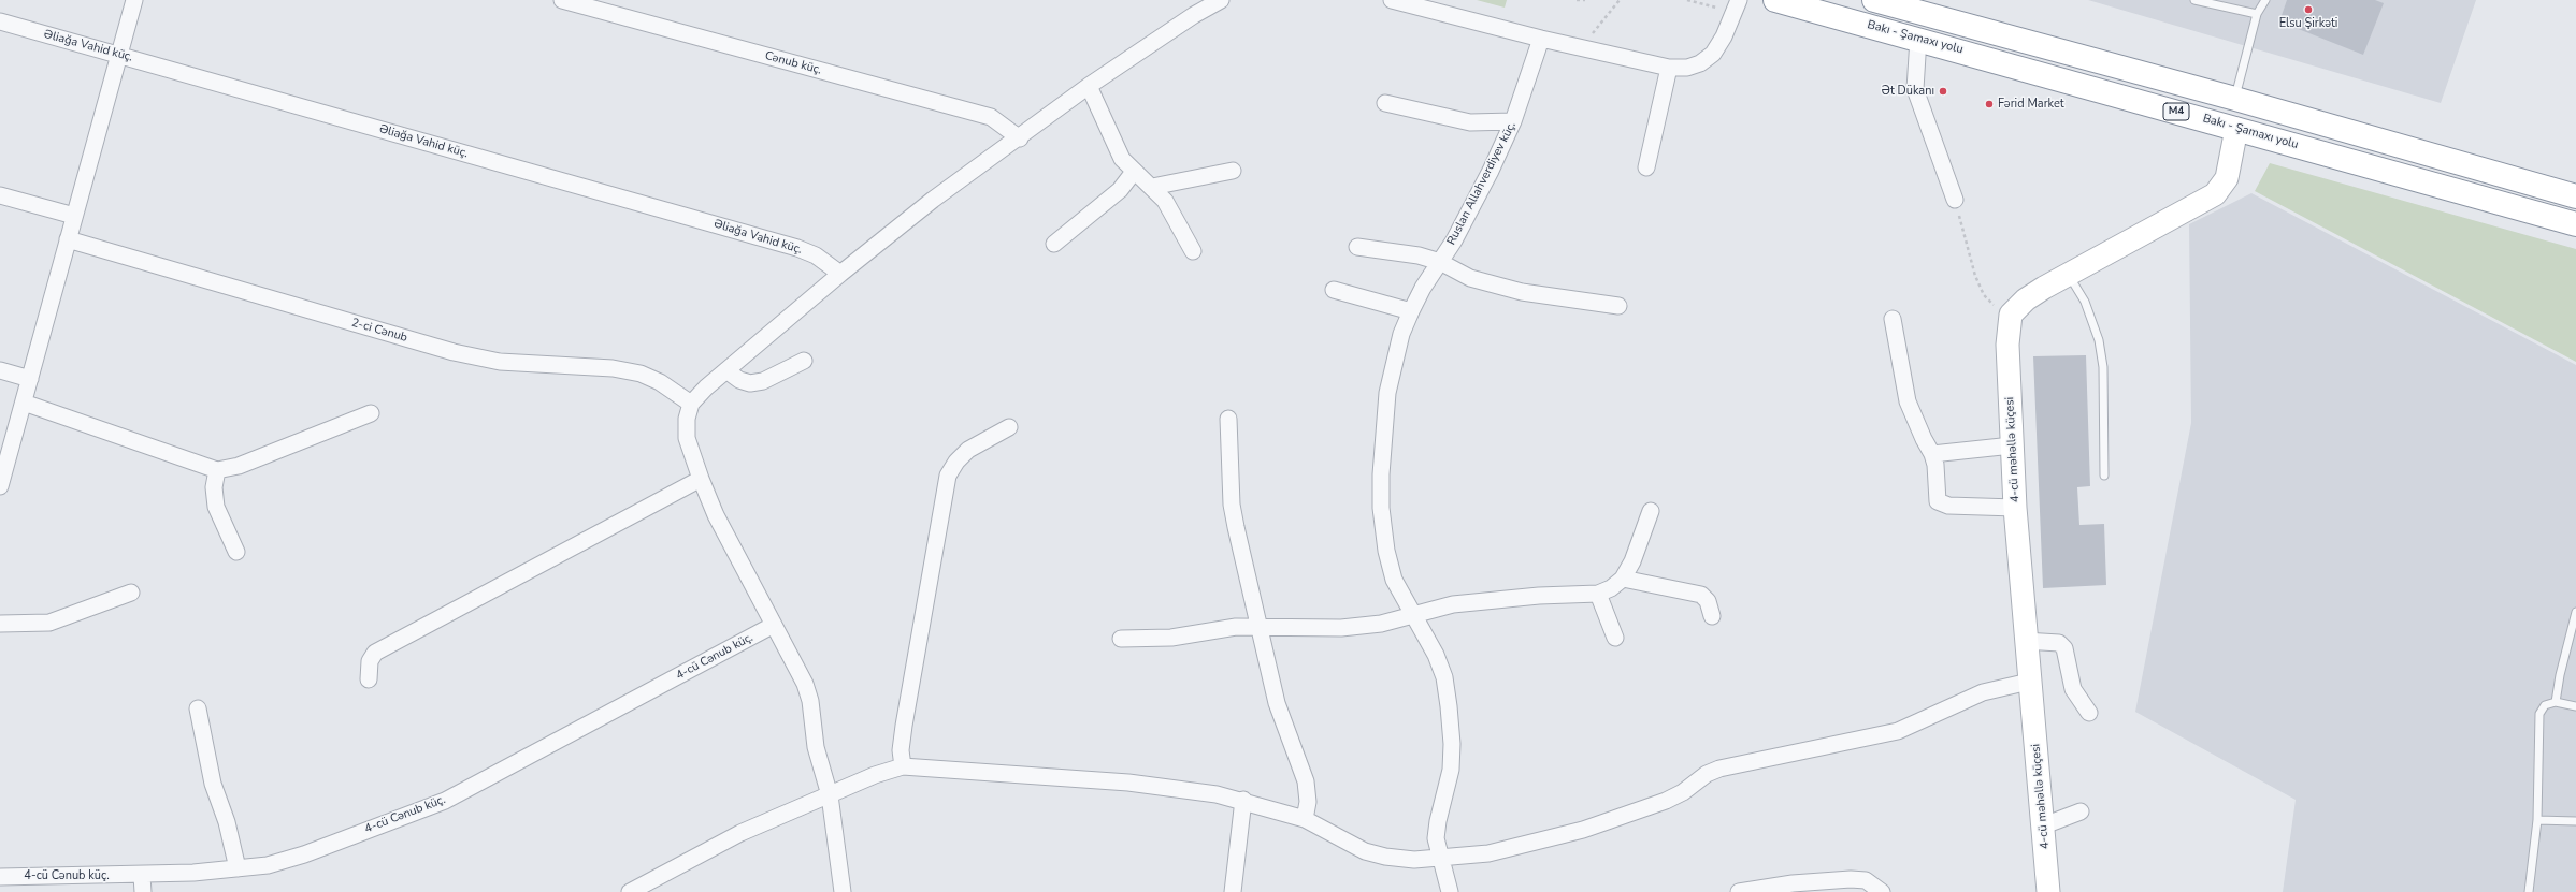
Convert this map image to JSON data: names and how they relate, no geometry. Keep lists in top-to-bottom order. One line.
{"streets":{"highway":["Bakı - Şamaxı yolu","M4"],"street":["Əliağa Vahid küç.","Cənub küç.","Ruslan Allahverdiyev küç.","2-ci Cənub","4-cü məhəllə küçesi","4-cü Cənub küç."]},"places":["Elsu Şirkəti","Ət Dükanı","Fərid Market"]}
